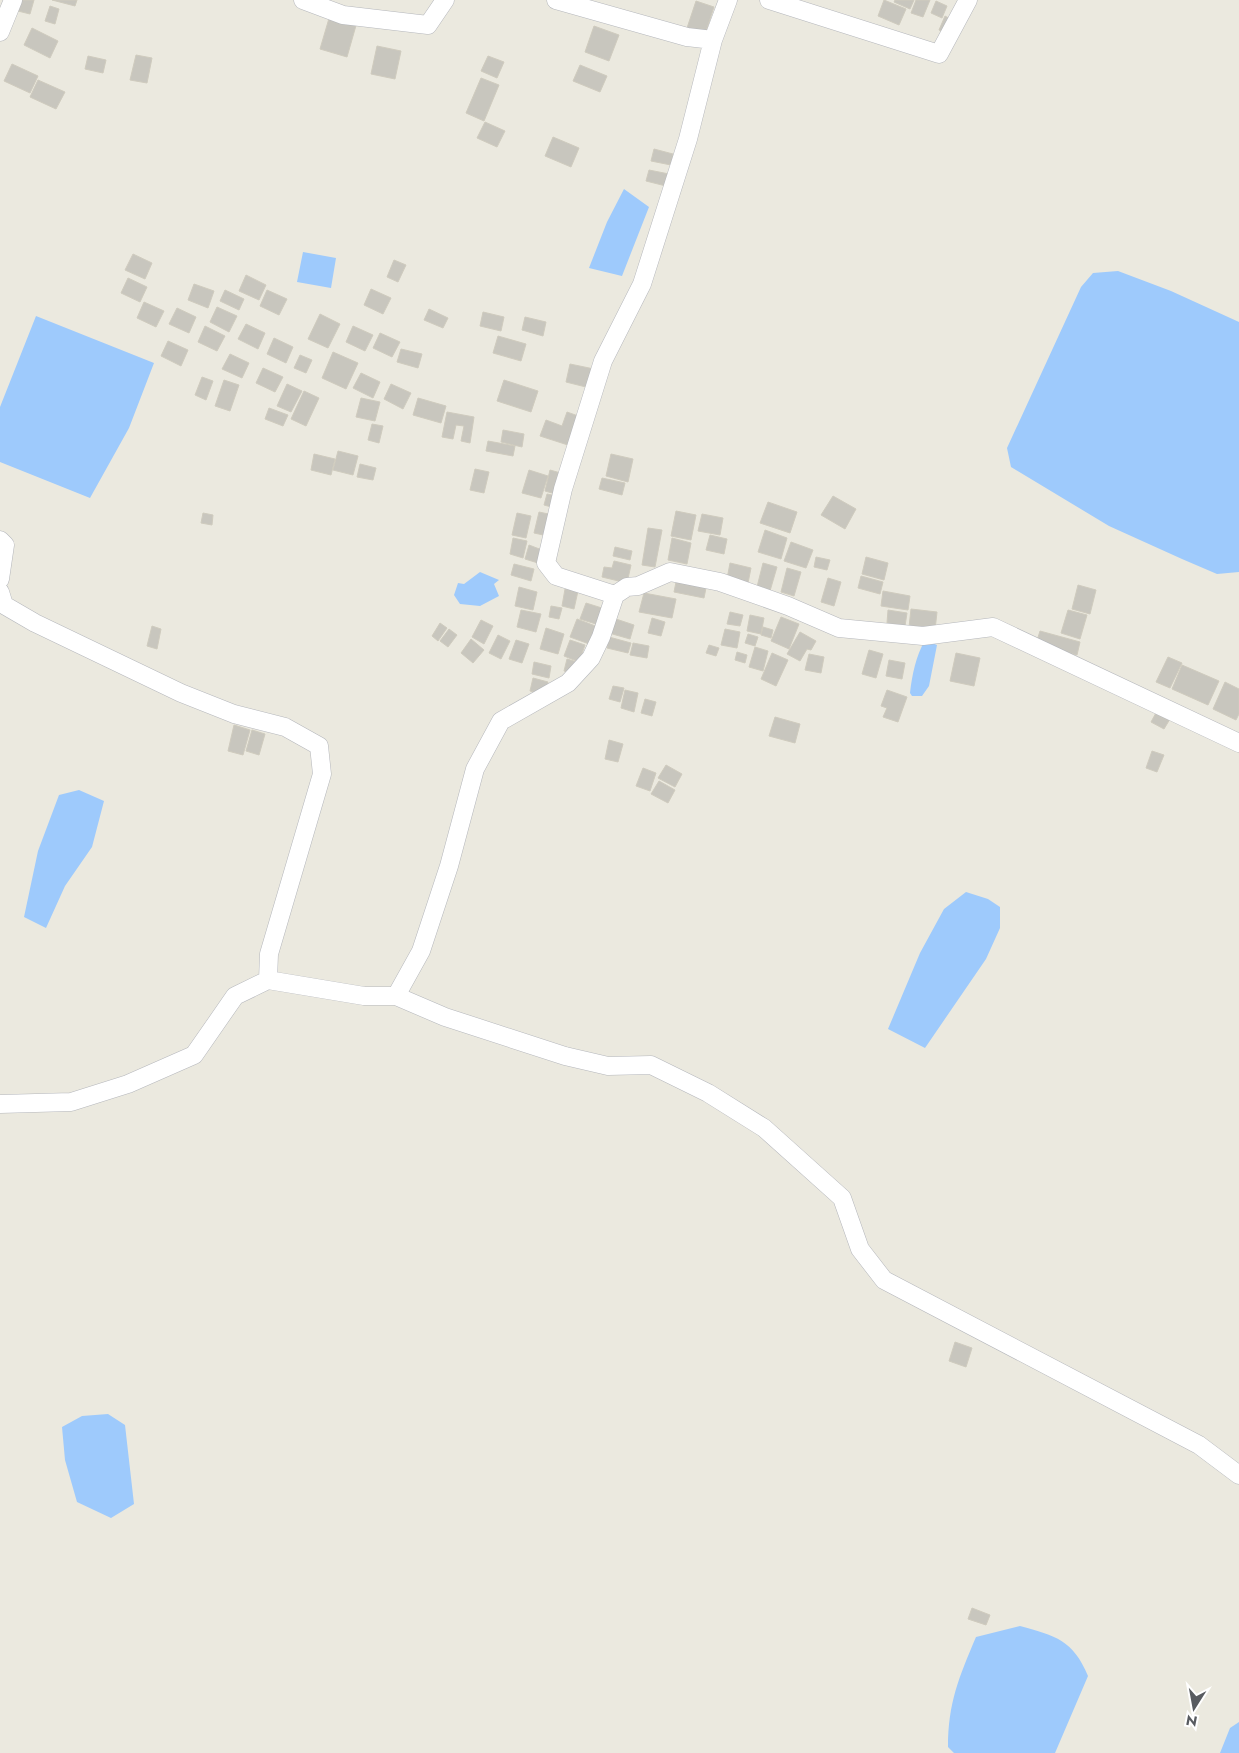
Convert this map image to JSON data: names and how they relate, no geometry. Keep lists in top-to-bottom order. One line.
{"north":"bottom"}
